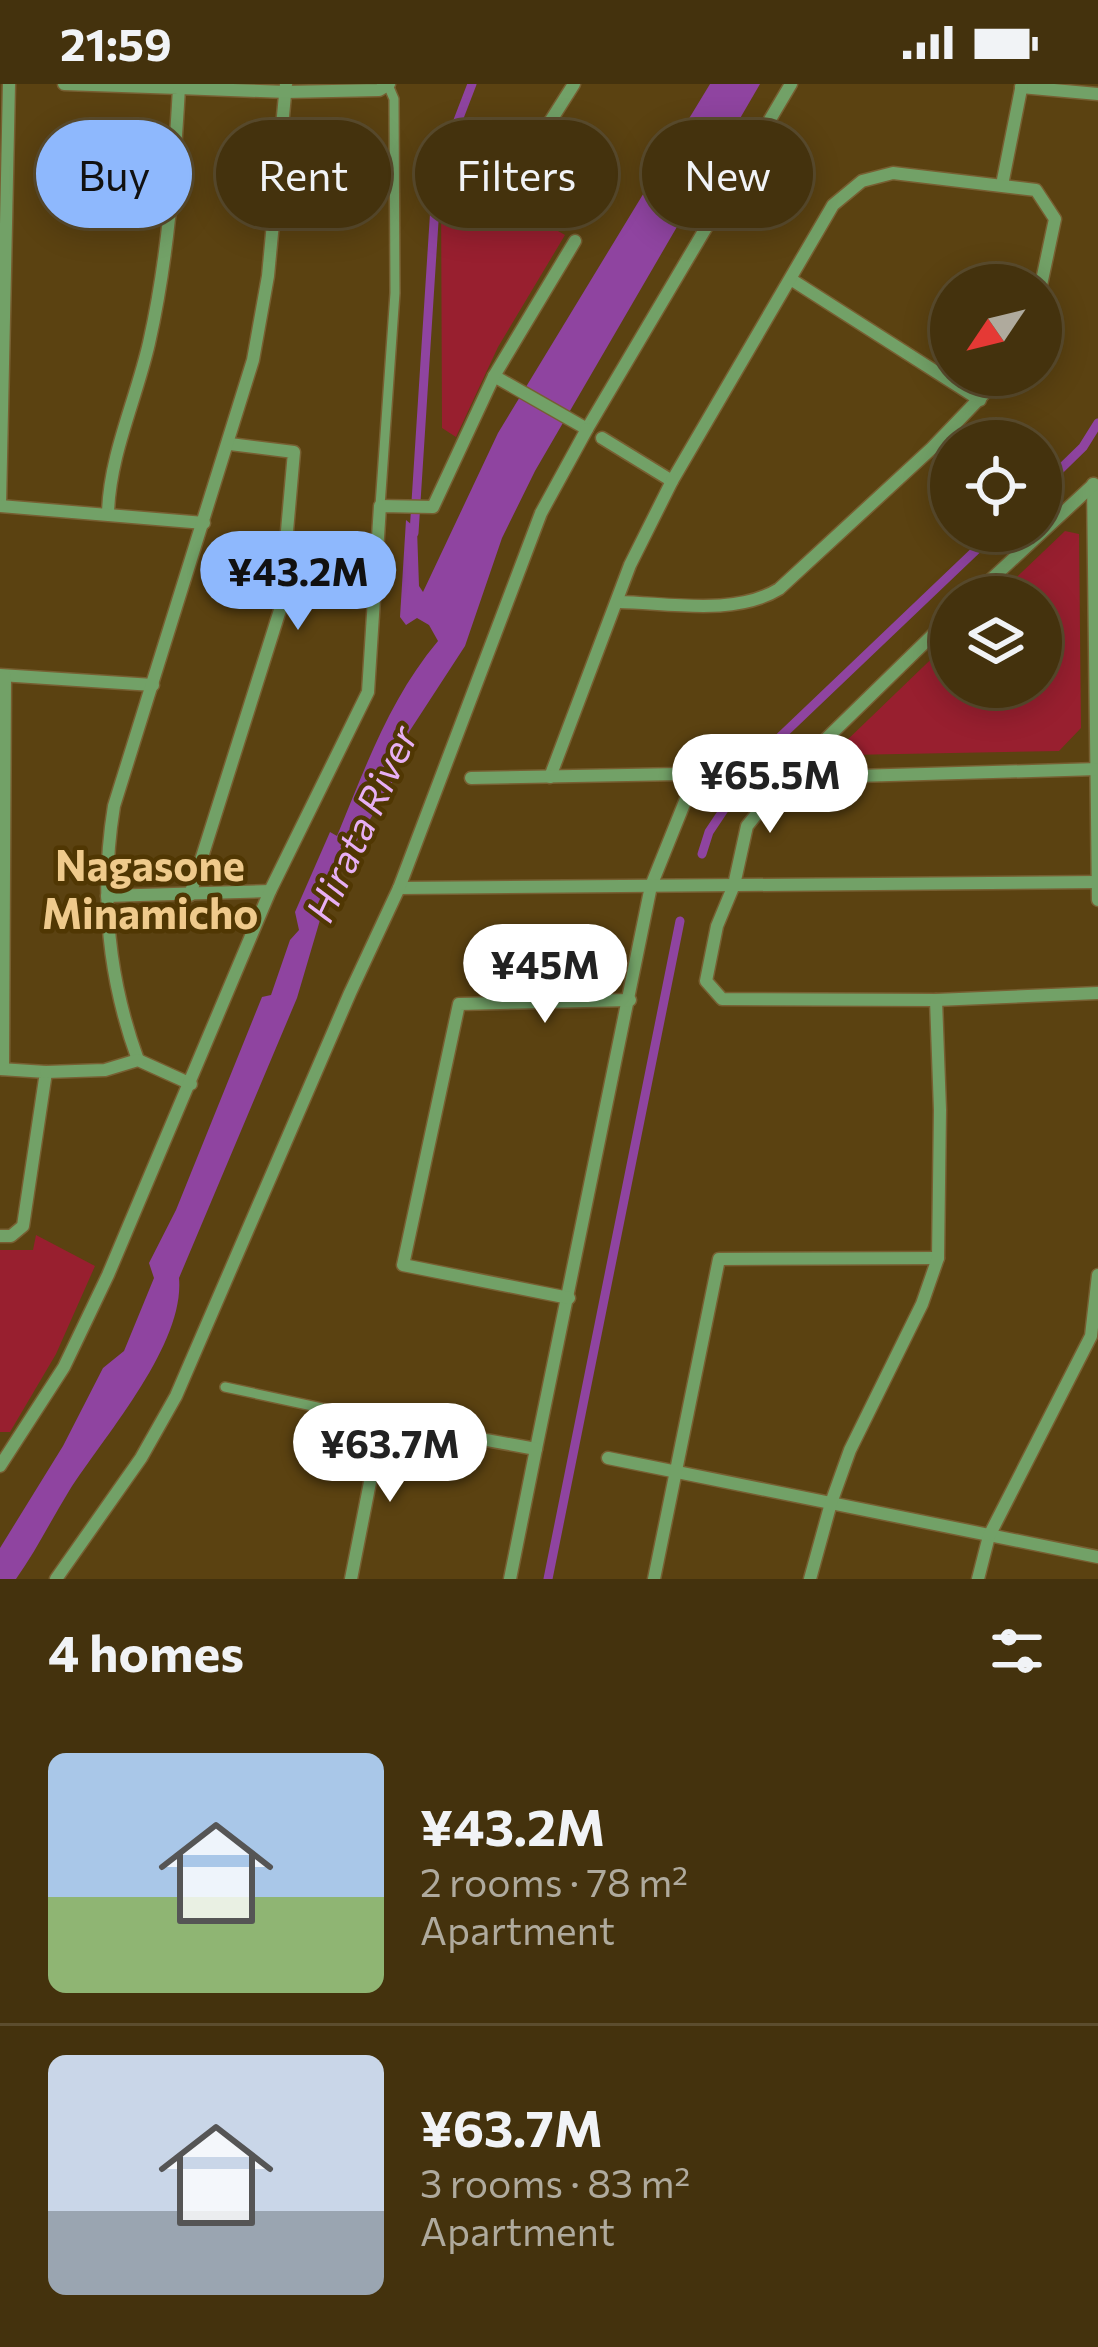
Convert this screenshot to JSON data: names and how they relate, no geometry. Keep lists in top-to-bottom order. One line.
{"districts":["Nagasone Minamicho"],"water":["Hirata River"],"north":"bottom left","page":{"status":"21:59","chip":["Buy","Rent","Filters","New"],"price":["¥43.2M","¥65.5M","¥45M","¥63.7M"],"heading":"4 homes","list":[{"name":"¥43.2M","note":"2 rooms · 78 m² · Apartment"},{"name":"¥63.7M","note":"3 rooms · 83 m² · Apartment"}]}}
